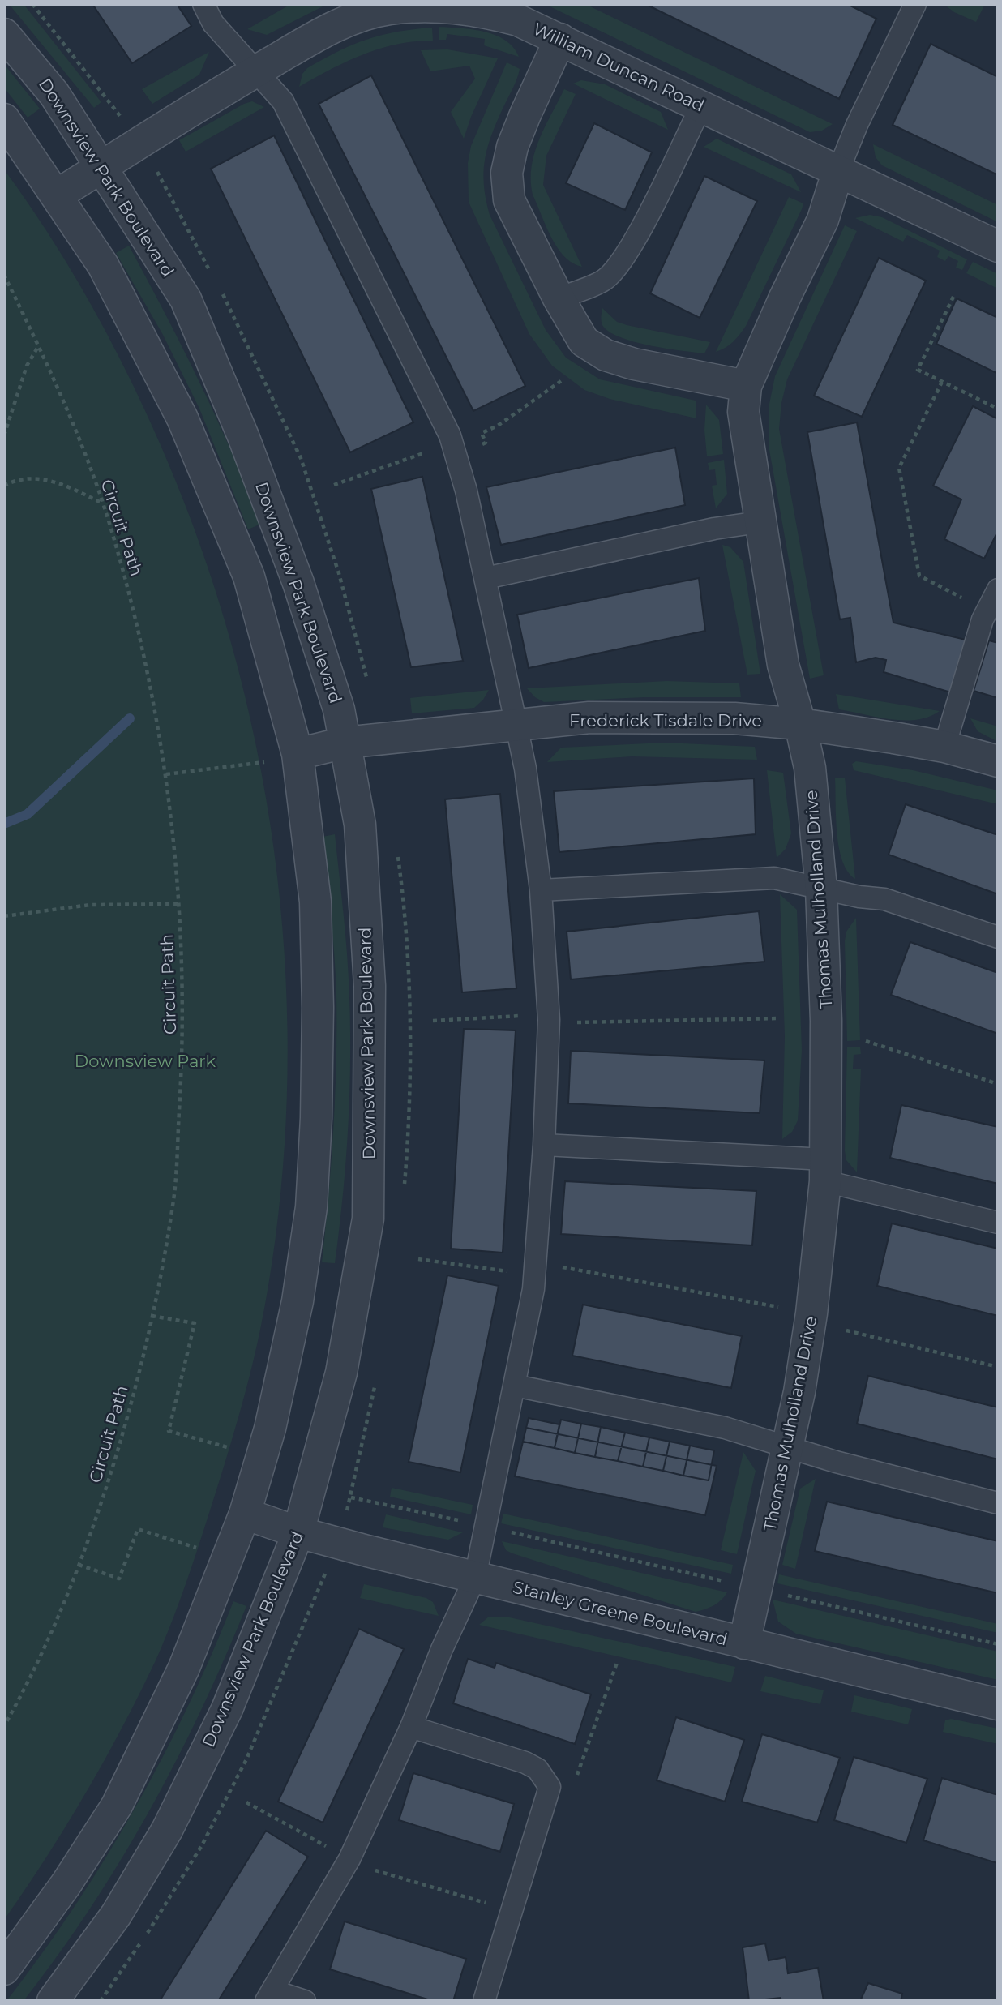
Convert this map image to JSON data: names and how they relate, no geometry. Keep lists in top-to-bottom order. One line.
{"streets":{"street":["William Duncan Road","Downsview Park Boulevard","Frederick Tisdale Drive","Thomas Mulholland Drive","Stanley Greene Boulevard"],"path":["Circuit Path"]},"crossings":[["William Duncan Road","Downsview Park Boulevard"],["William Duncan Road","Thomas Mulholland Drive"],["Downsview Park Boulevard","Frederick Tisdale Drive"],["Downsview Park Boulevard","Stanley Greene Boulevard"],["Frederick Tisdale Drive","Thomas Mulholland Drive"],["Thomas Mulholland Drive","Stanley Greene Boulevard"]],"parks":["Downsview Park"]}
